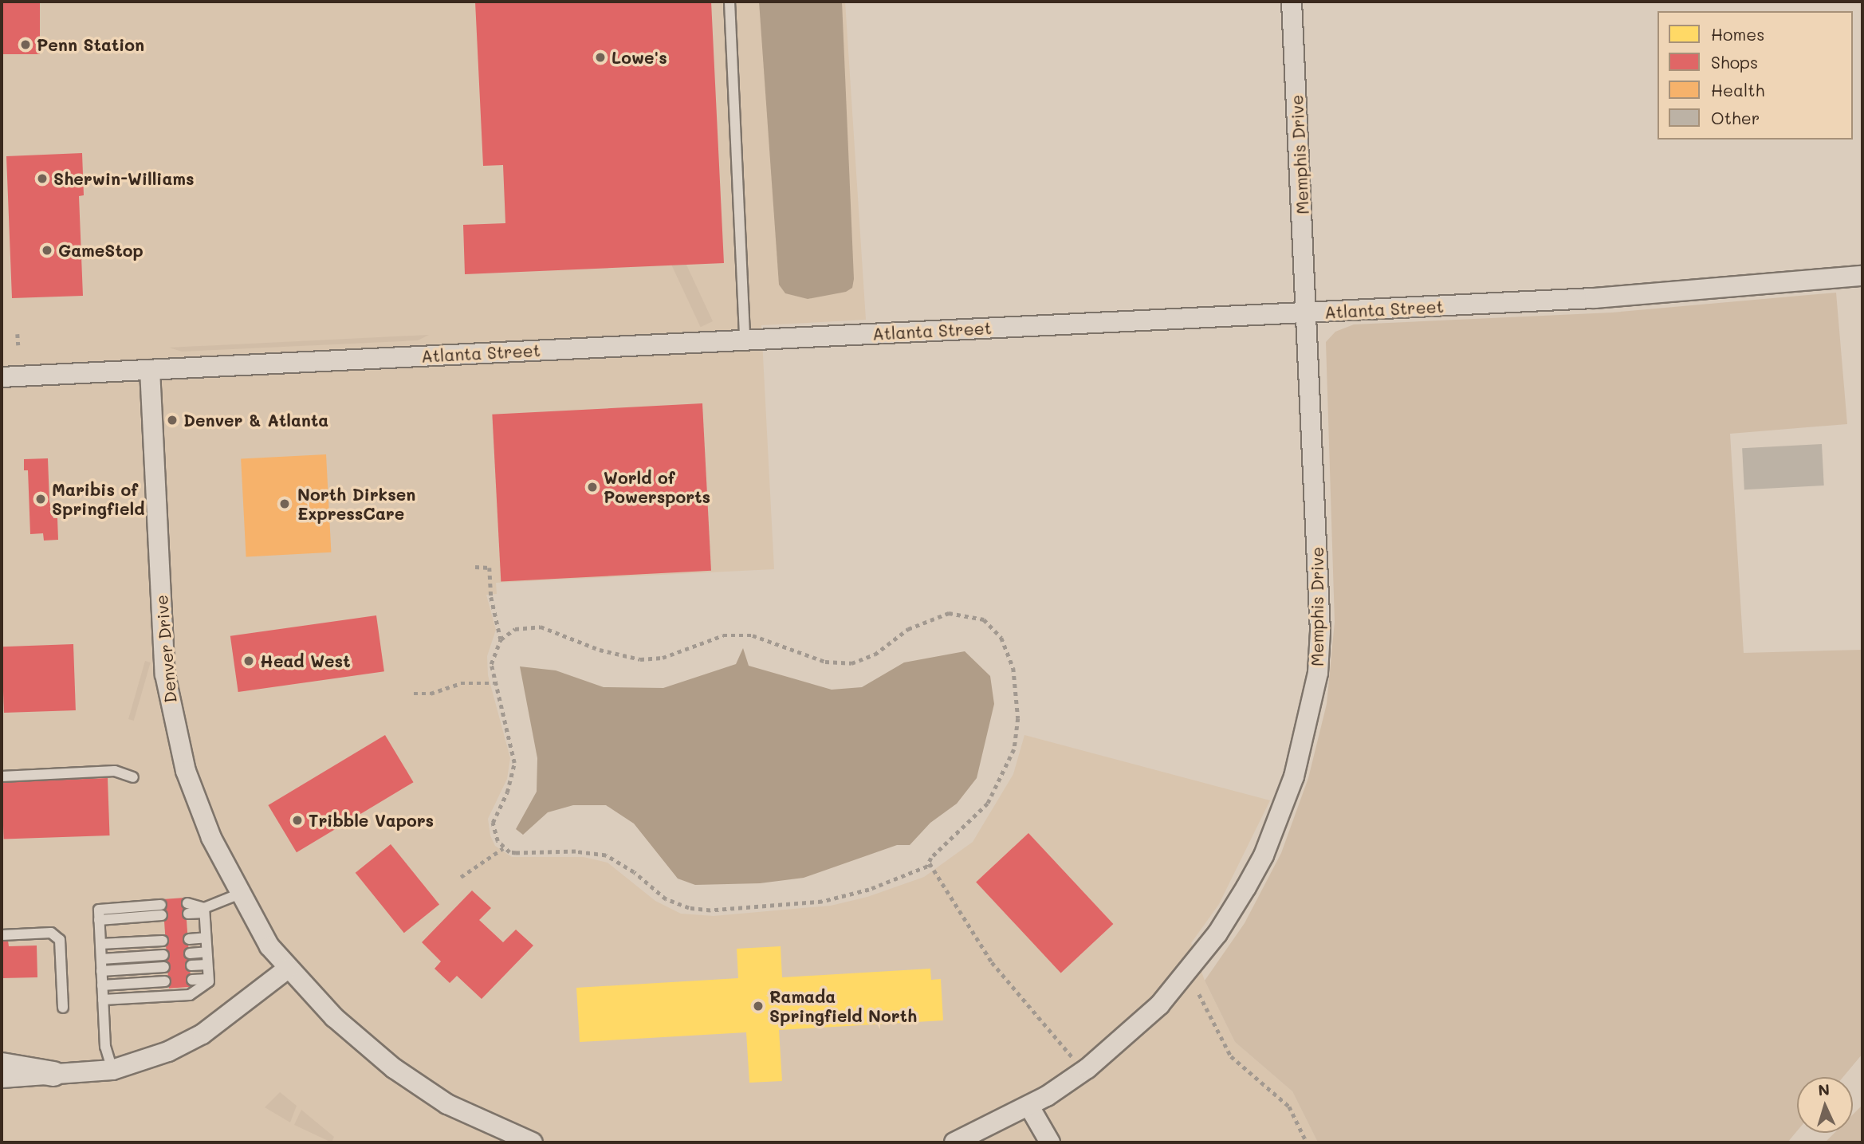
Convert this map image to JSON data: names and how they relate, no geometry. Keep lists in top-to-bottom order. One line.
{"streets":{"street":["Memphis Drive","Atlanta Street","Denver Drive"]},"crossings":[["Memphis Drive","Atlanta Street"],["Atlanta Street","Denver Drive"]],"places":["Penn Station","Lowe's","Sherwin-Williams","GameStop","Denver & Atlanta","World of Powersports","Maribis of Springfield","North Dirksen ExpressCare","Head West","Tribble Vapors","Ramada Springfield North"],"legend":["Homes","Shops","Health","Other"],"north":"top"}
